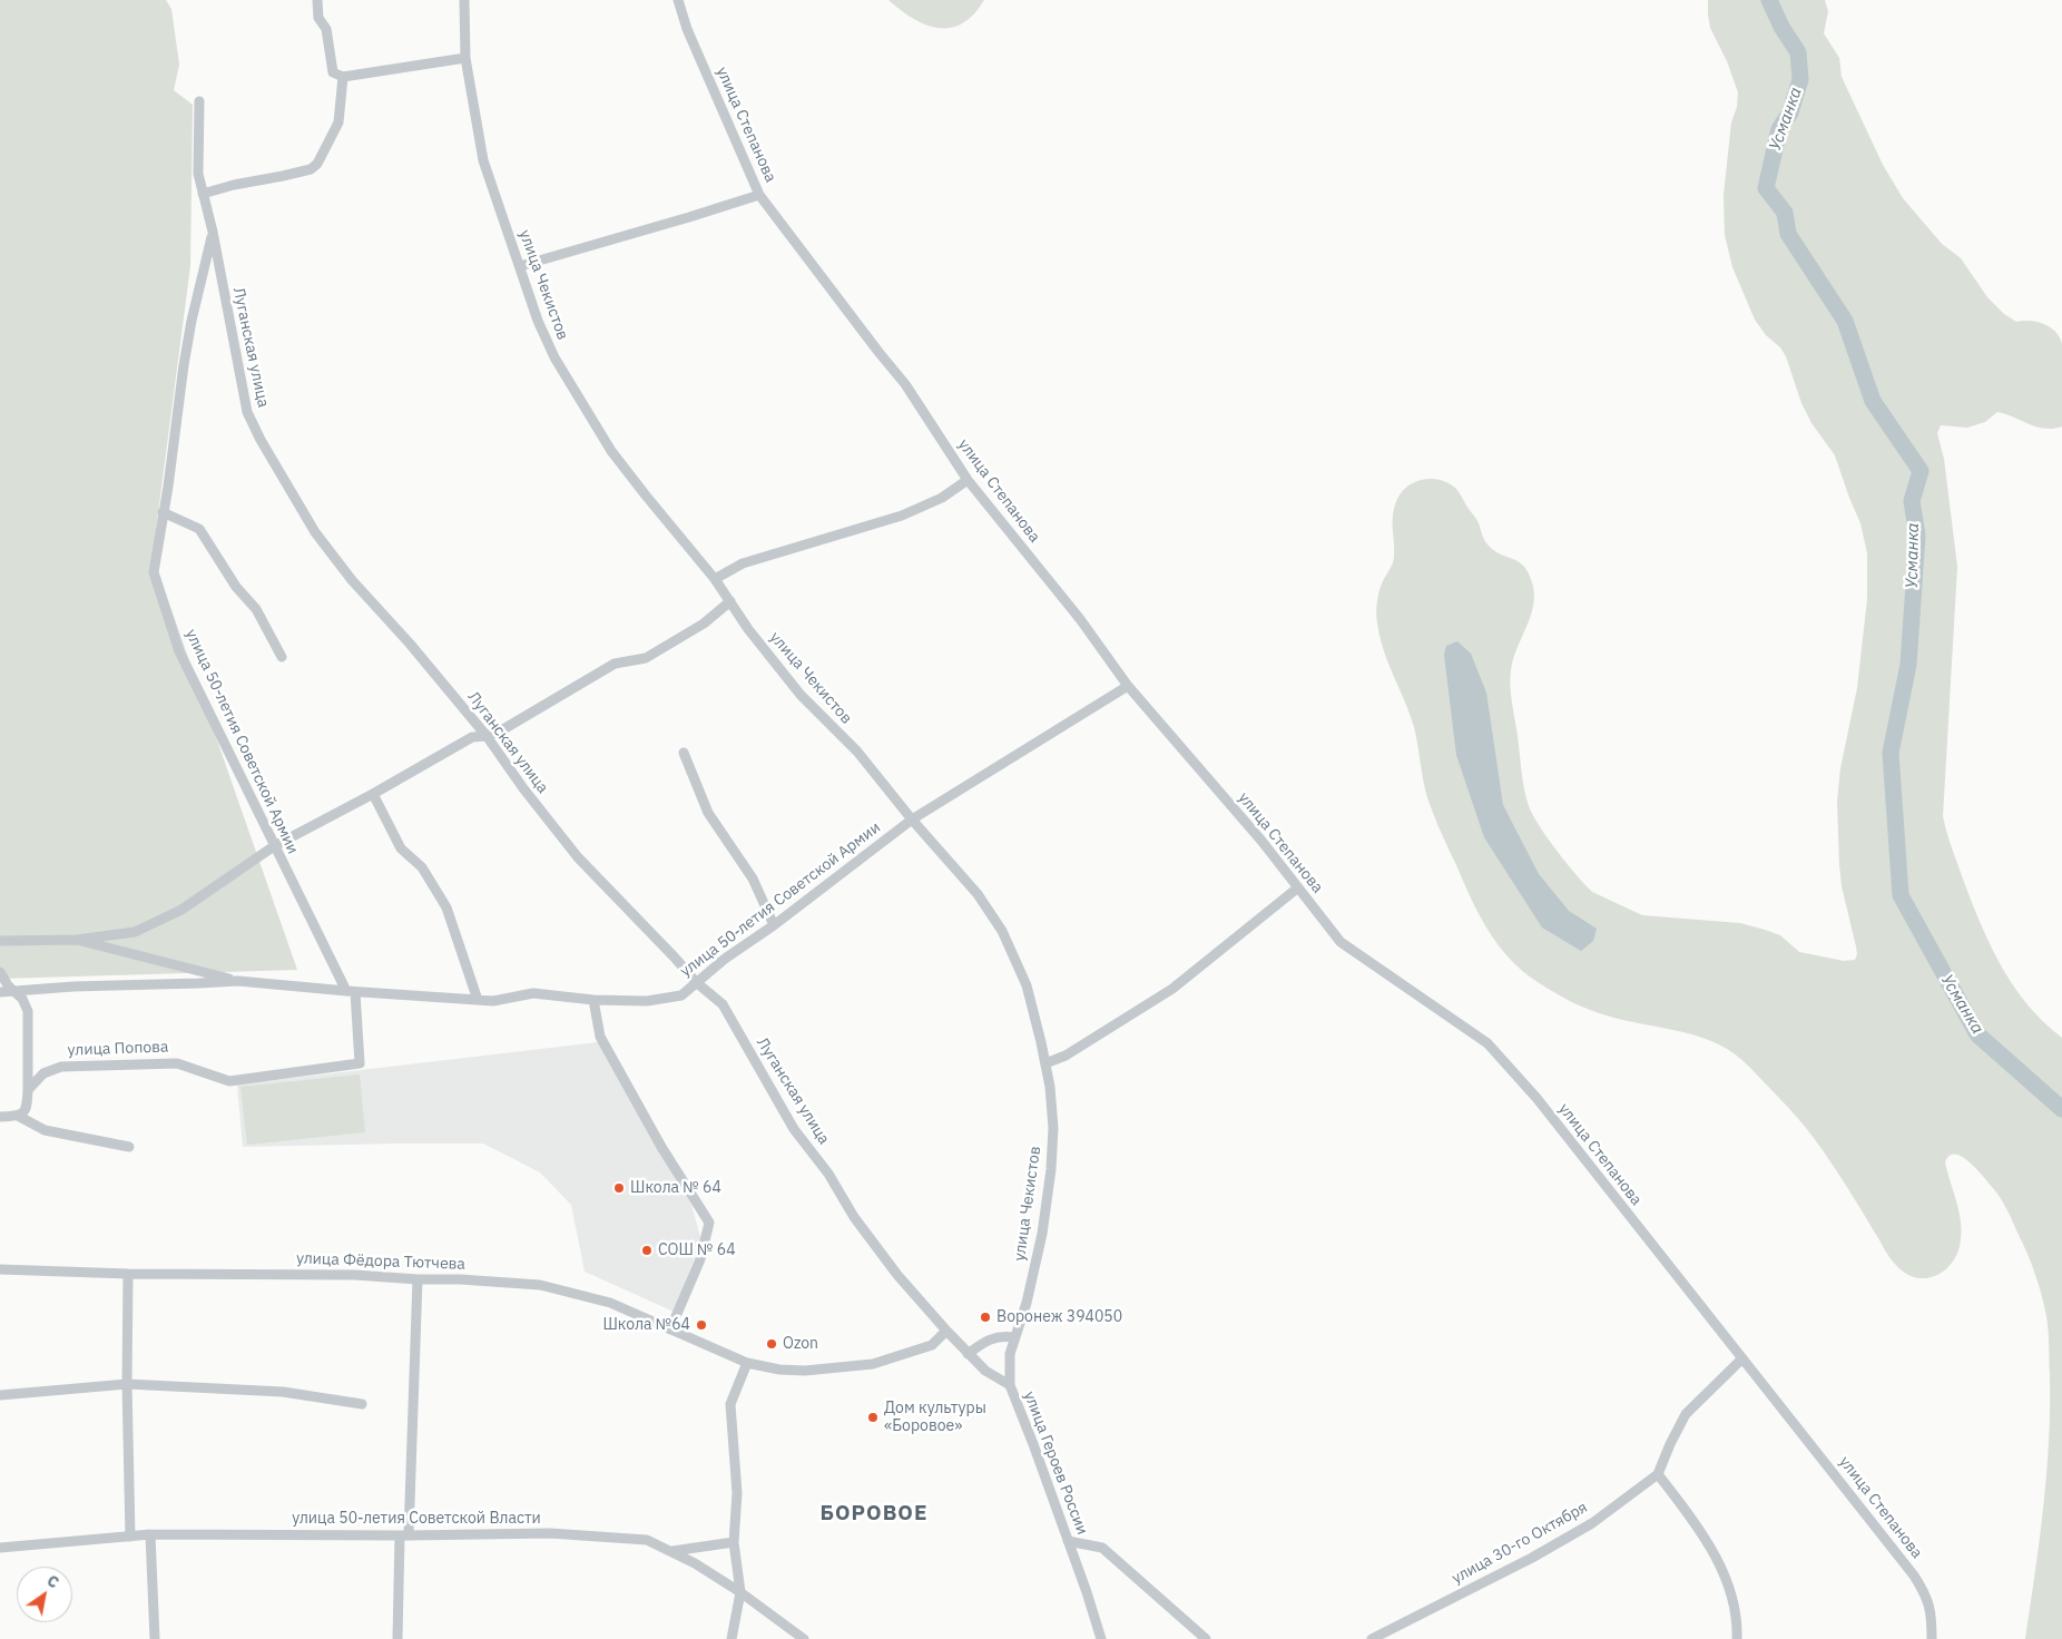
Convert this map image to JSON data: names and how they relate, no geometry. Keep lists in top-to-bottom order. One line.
{"streets":{"street":["улица Степанова","улица Чекистов","Луганская улица","улица 50-летия Советской Армии","улица Попова","улица Фёдора Тютчева","улица Героев России","улица 50-летия Советской Власти","улица 30-го Октября"]},"crossings":[["улица Степанова","улица 50-летия Советской Армии"],["улица Чекистов","улица 50-летия Советской Армии"],["улица Чекистов","улица Героев России"],["Луганская улица","улица 50-летия Советской Армии"],["Луганская улица","улица Героев России"],["улица 50-летия Советской Армии","улица Попова"]],"districts":["БОРОВОЕ"],"water":["Усманка"],"places":["Школа № 64","СОШ № 64","Воронеж 394050","Школа №64","Ozon","Дом культуры «Боровое»"],"north":"top right"}
